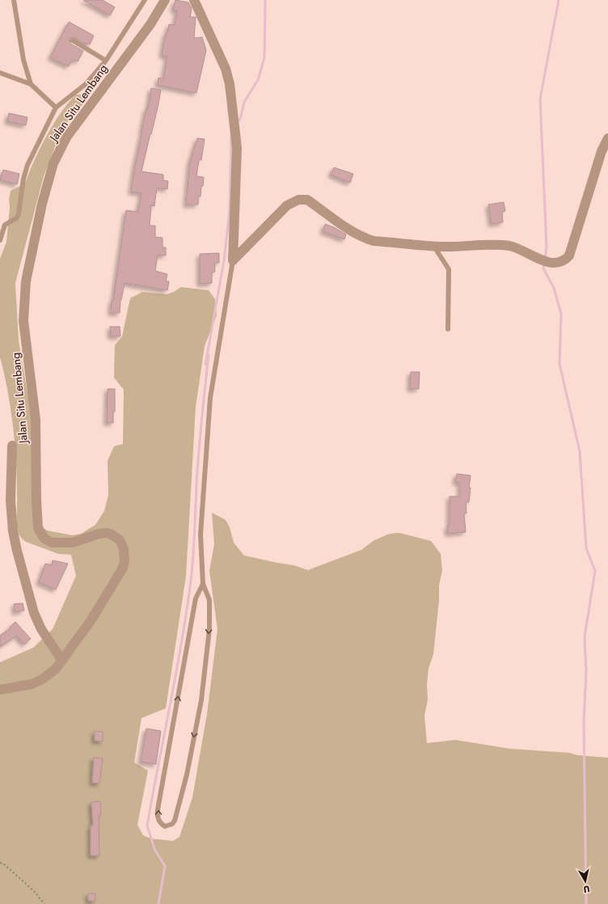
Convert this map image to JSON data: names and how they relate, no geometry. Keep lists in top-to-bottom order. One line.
{"streets":{"street":["Jalan Situ Lembang"]},"north":"bottom"}
